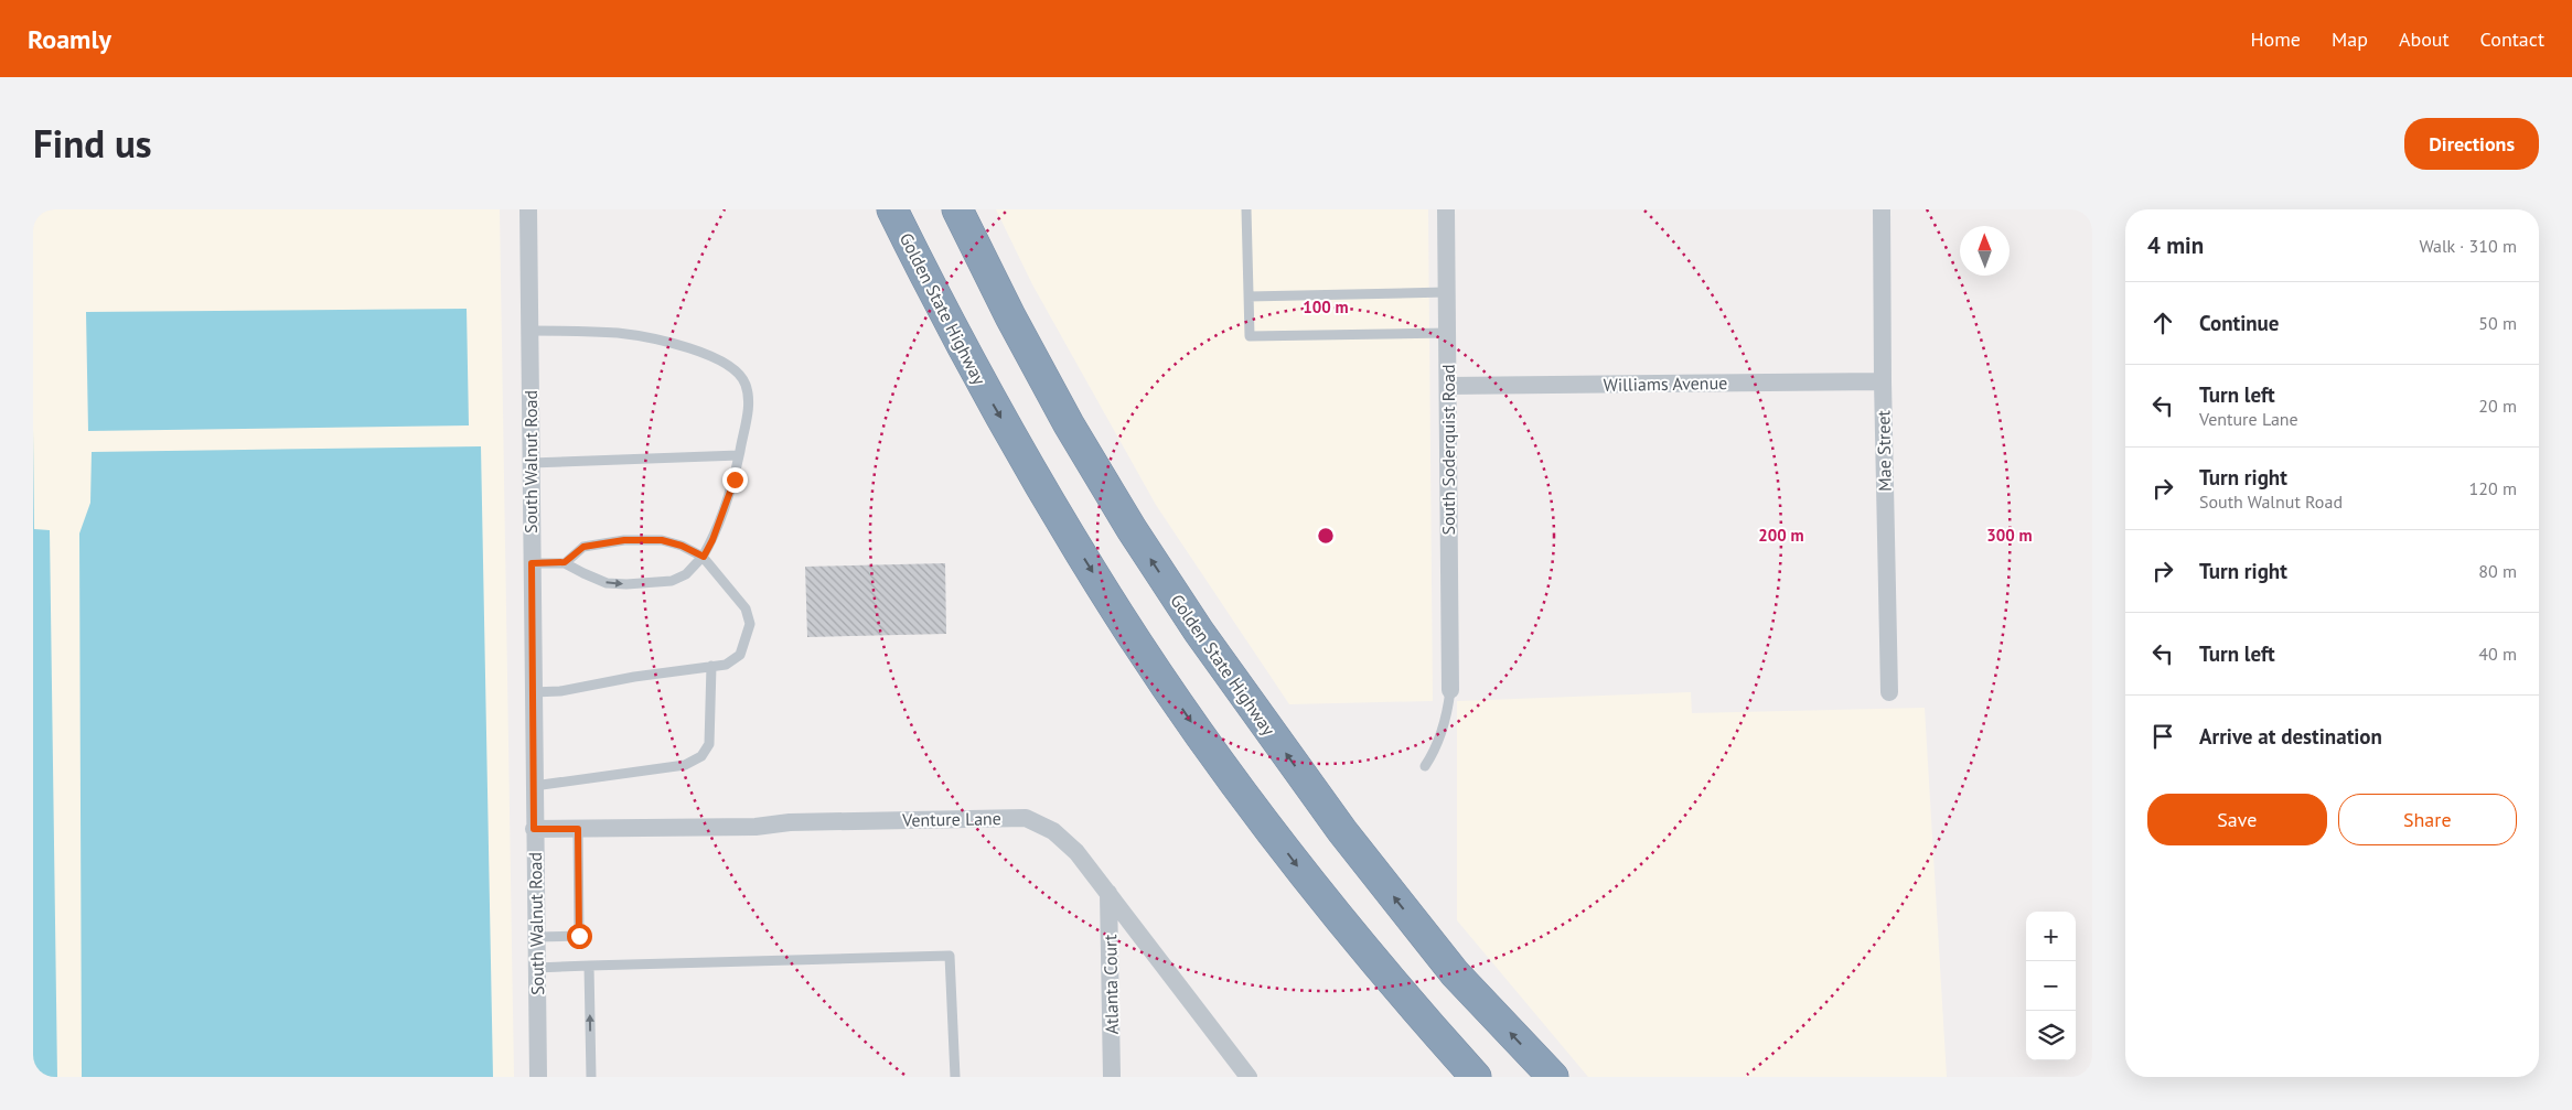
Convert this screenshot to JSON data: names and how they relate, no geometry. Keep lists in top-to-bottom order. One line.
{"streets":{"highway":["Golden State Highway"],"street":["Williams Avenue","South Soderquist Road","Mae Street","South Walnut Road","Venture Lane","Atlanta Court"]},"crossings":[["Williams Avenue","South Soderquist Road"],["Williams Avenue","Mae Street"],["South Walnut Road","Venture Lane"],["Venture Lane","Atlanta Court"]],"north":"top","page":{"header":"Roamly","nav":["Home","Map","About","Contact"],"title":"Find us","buttons":["Directions",["Save","Share"]],"heading":["4 min","Walk · 310 m"],"list":[["Continue","50 m"],["Turn left","Venture Lane","20 m"],["Turn right","South Walnut Road","120 m"],["Turn right","80 m"],["Turn left","40 m"],"Arrive at destination"],"map_buttons":["+","−"]},"rings":["100 m","200 m","300 m"]}
